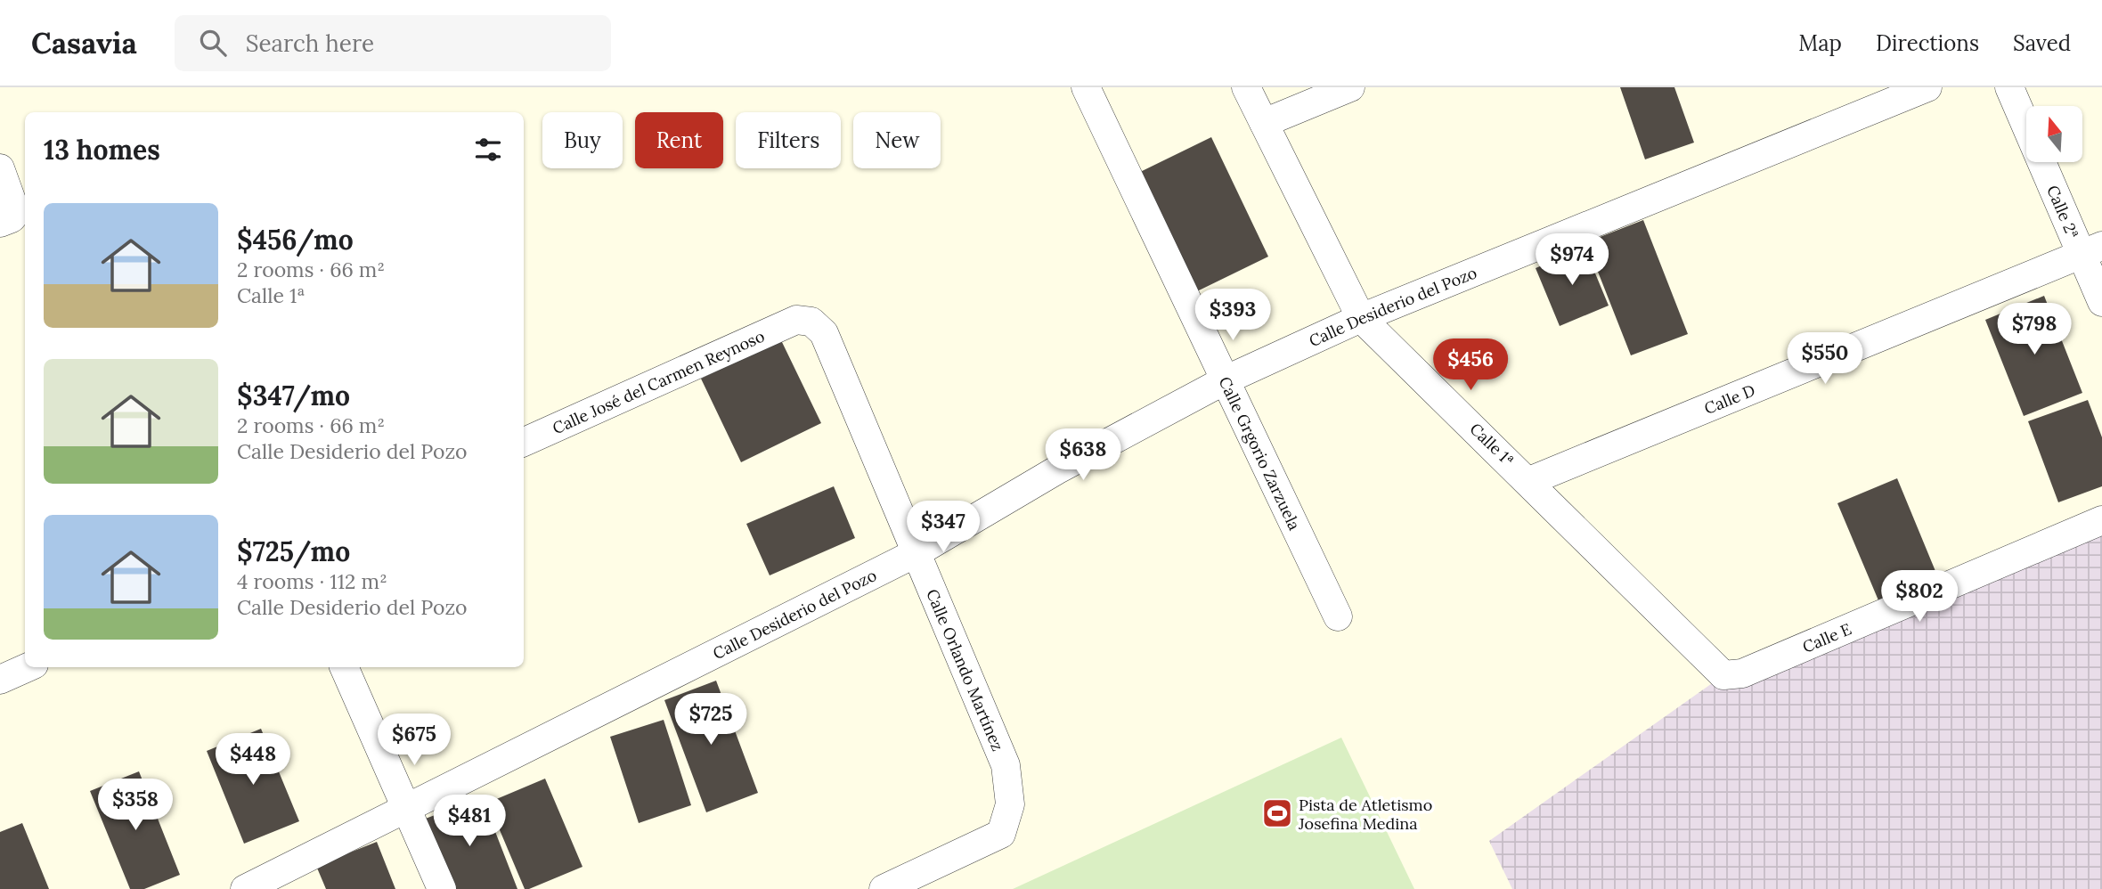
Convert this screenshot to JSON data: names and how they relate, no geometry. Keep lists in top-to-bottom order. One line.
{"streets":{"street":["Calle 2ª","Calle Desiderio del Pozo","Calle José del Carmen Reynoso","Calle D","Calle 1ª","Calle Grgorio Zarzuela","Calle E","Calle Orlando Martínez"]},"crossings":[["Calle 2ª","Calle D"],["Calle Desiderio del Pozo","Calle 1ª"],["Calle Desiderio del Pozo","Calle Grgorio Zarzuela"],["Calle Desiderio del Pozo","Calle Orlando Martínez"],["Calle José del Carmen Reynoso","Calle Orlando Martínez"],["Calle D","Calle 1ª"],["Calle 1ª","Calle E"]],"places":{"sports":["Pista de Atletismo Josefina Medina"]},"north":"top","page":{"header":"Casavia","search":"Search here","nav":["Map","Directions","Saved"],"chip":["Buy","Rent","Filters","New"],"heading":"13 homes","list":[{"name":"$456/mo","note":"2 rooms · 66 m² · Calle 1ª"},{"name":"$347/mo","note":"2 rooms · 66 m² · Calle Desiderio del Pozo"},{"name":"$725/mo","note":"4 rooms · 112 m² · Calle Desiderio del Pozo"}],"price":["$974","$393","$798","$550","$456","$638","$347","$802","$725","$675","$448","$358","$481"]}}
